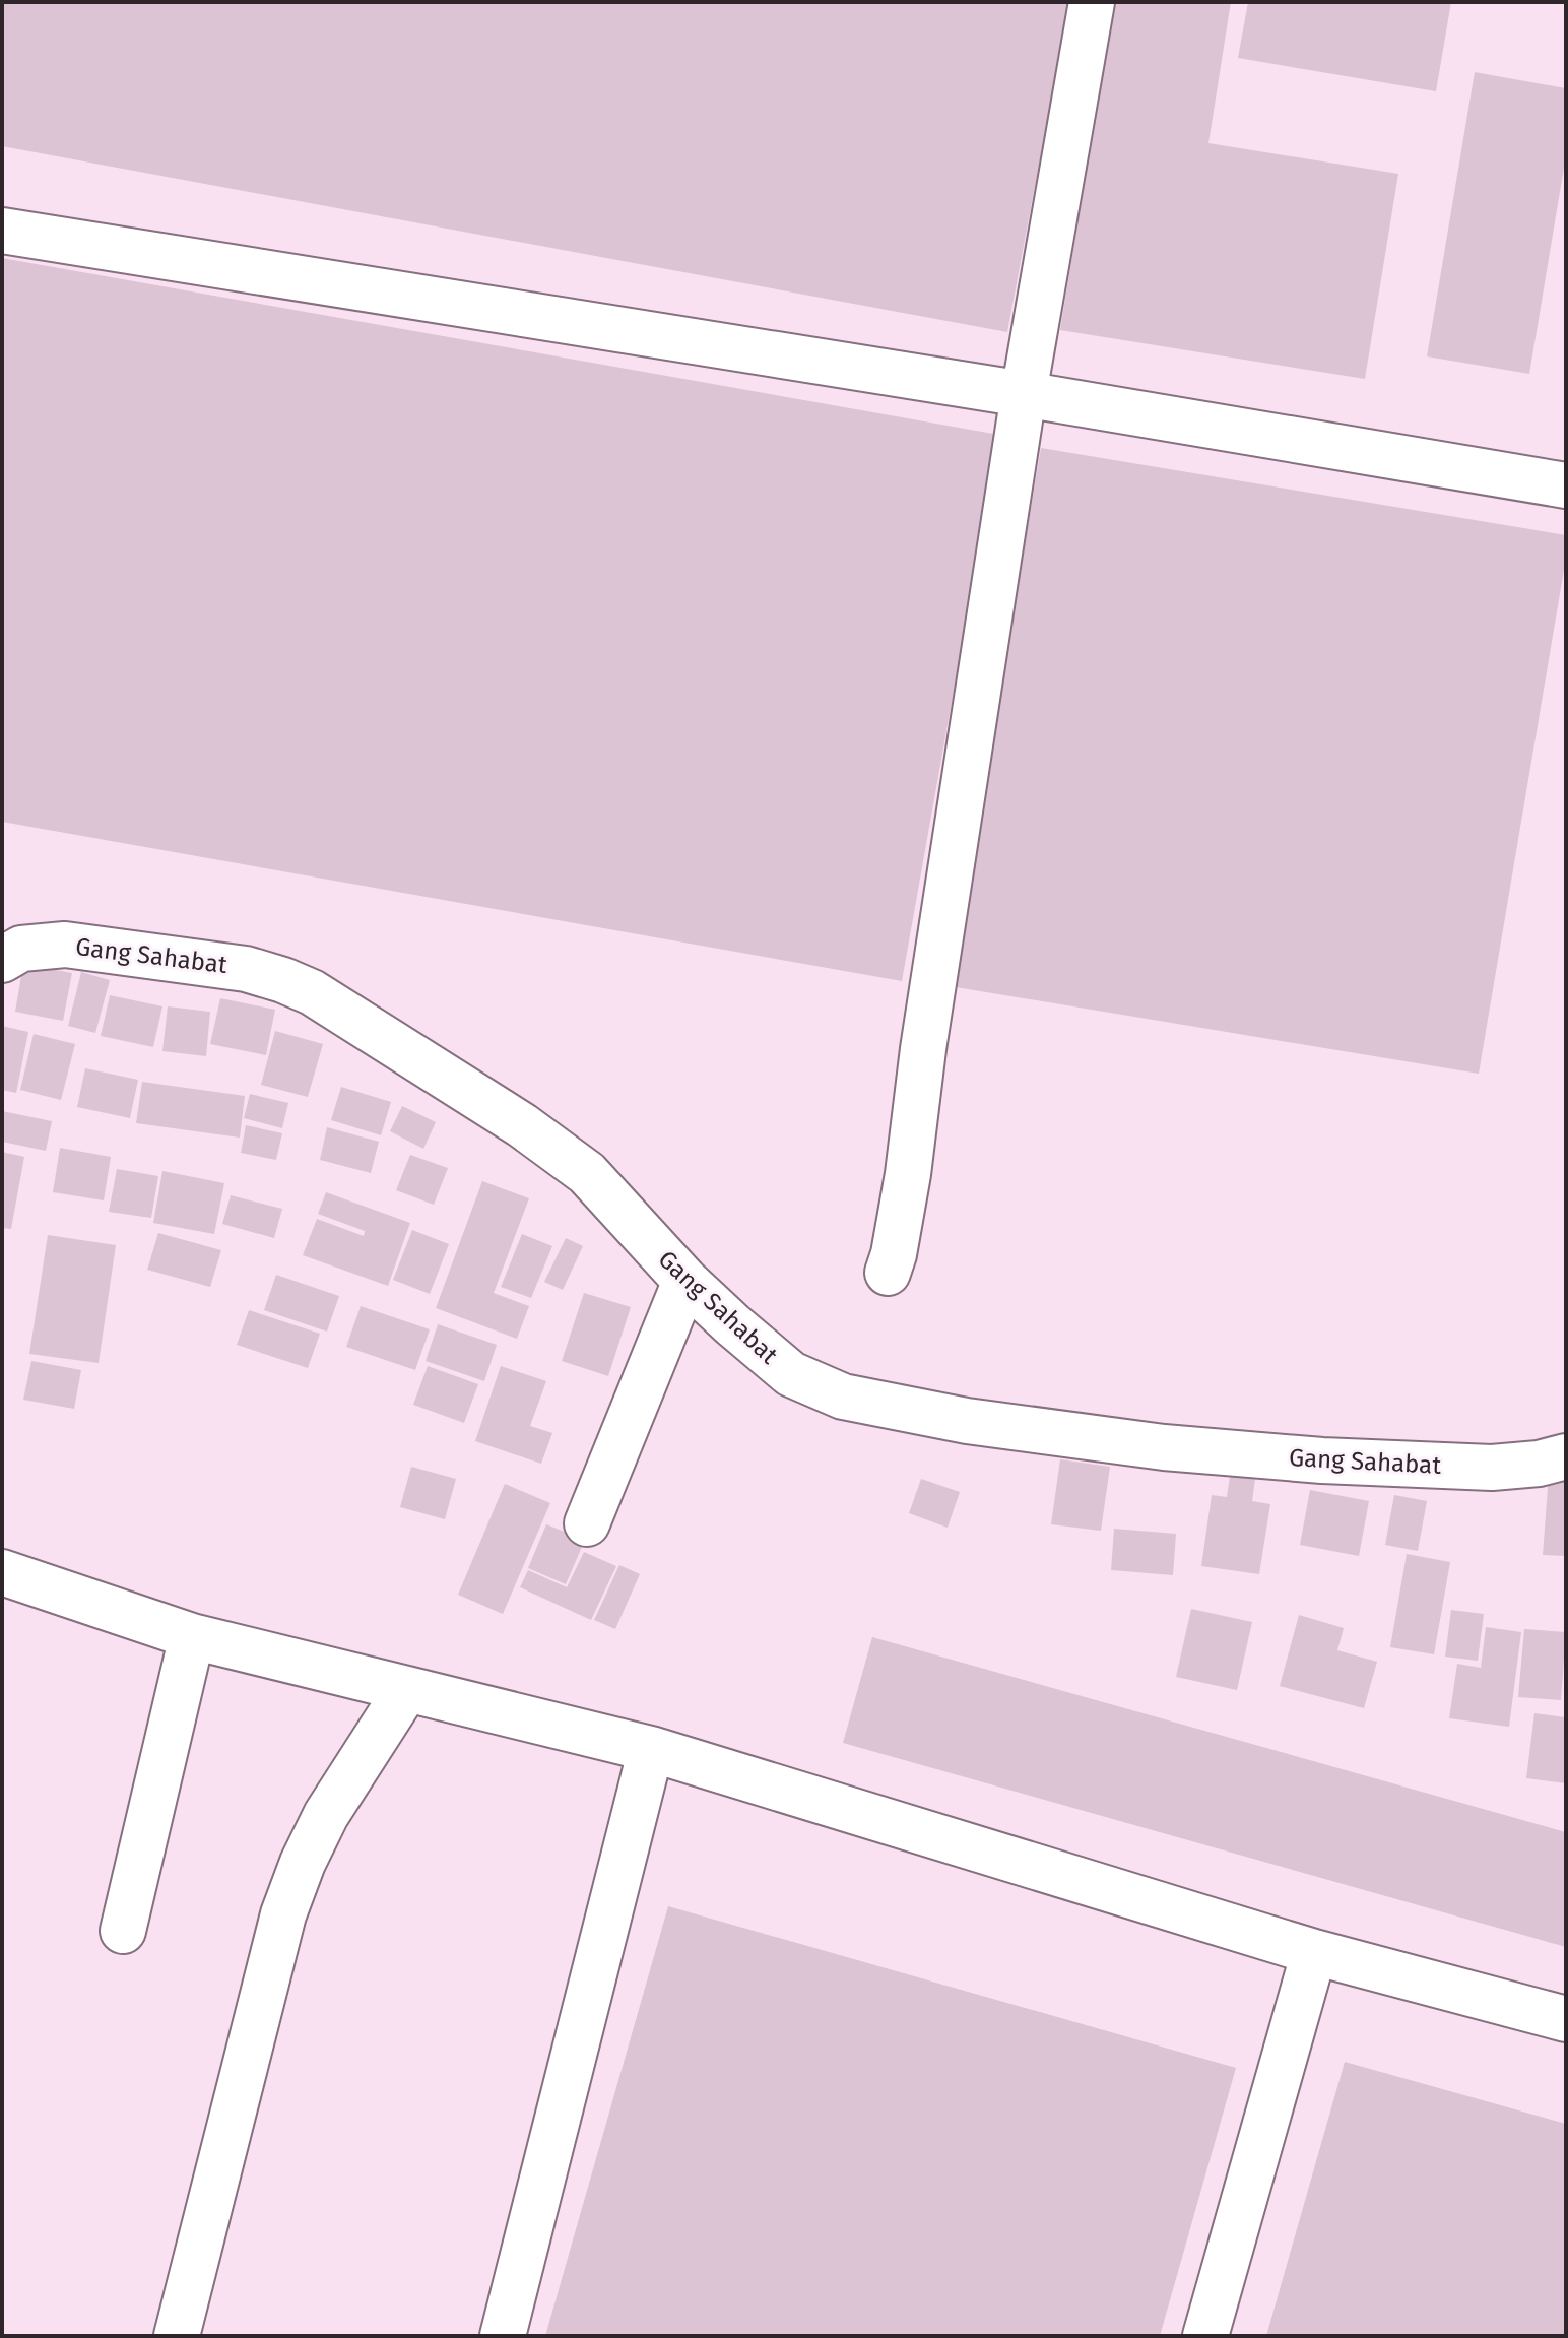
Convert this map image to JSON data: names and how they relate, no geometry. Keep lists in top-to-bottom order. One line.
{"streets":{"street":["Gang Sahabat"]}}
